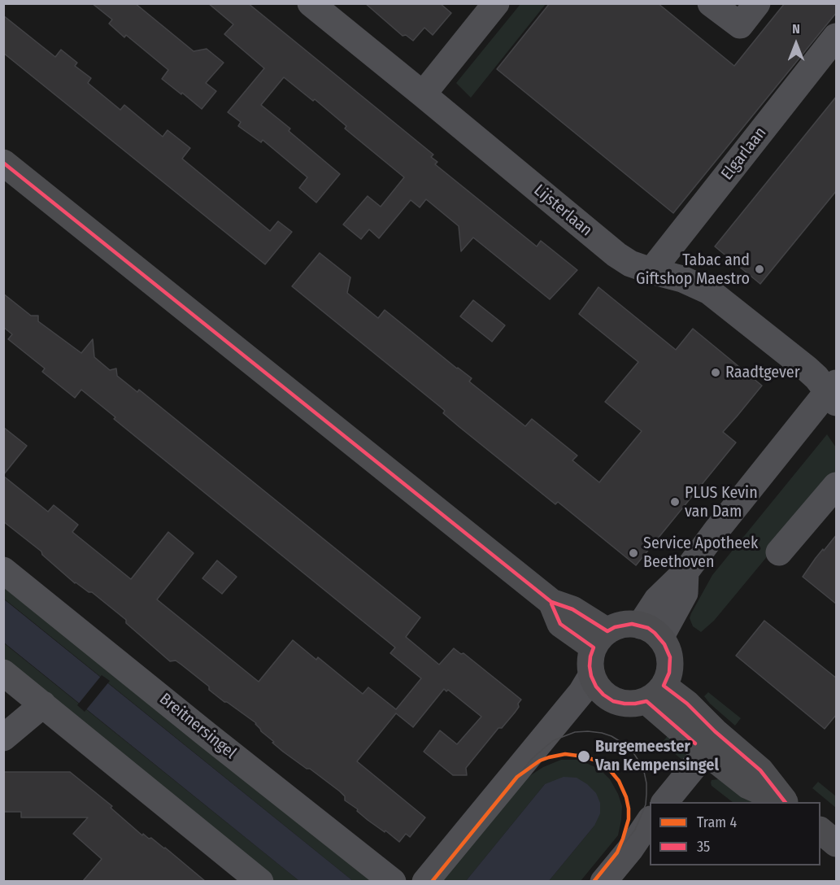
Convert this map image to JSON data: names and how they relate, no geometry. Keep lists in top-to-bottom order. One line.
{"streets":{"street":["Elgarlaan","Lijsterlaan","Breitnersingel"]},"crossings":[["Elgarlaan","Lijsterlaan"]],"places":["Tabac and Giftshop Maestro","Raadtgever","PLUS Kevin van Dam","Service Apotheek Beethoven","Burgemeester Van Kempensingel"],"lines":["transit line 35","tram line 4"],"legend":["Tram 4","35"],"north":"top"}
